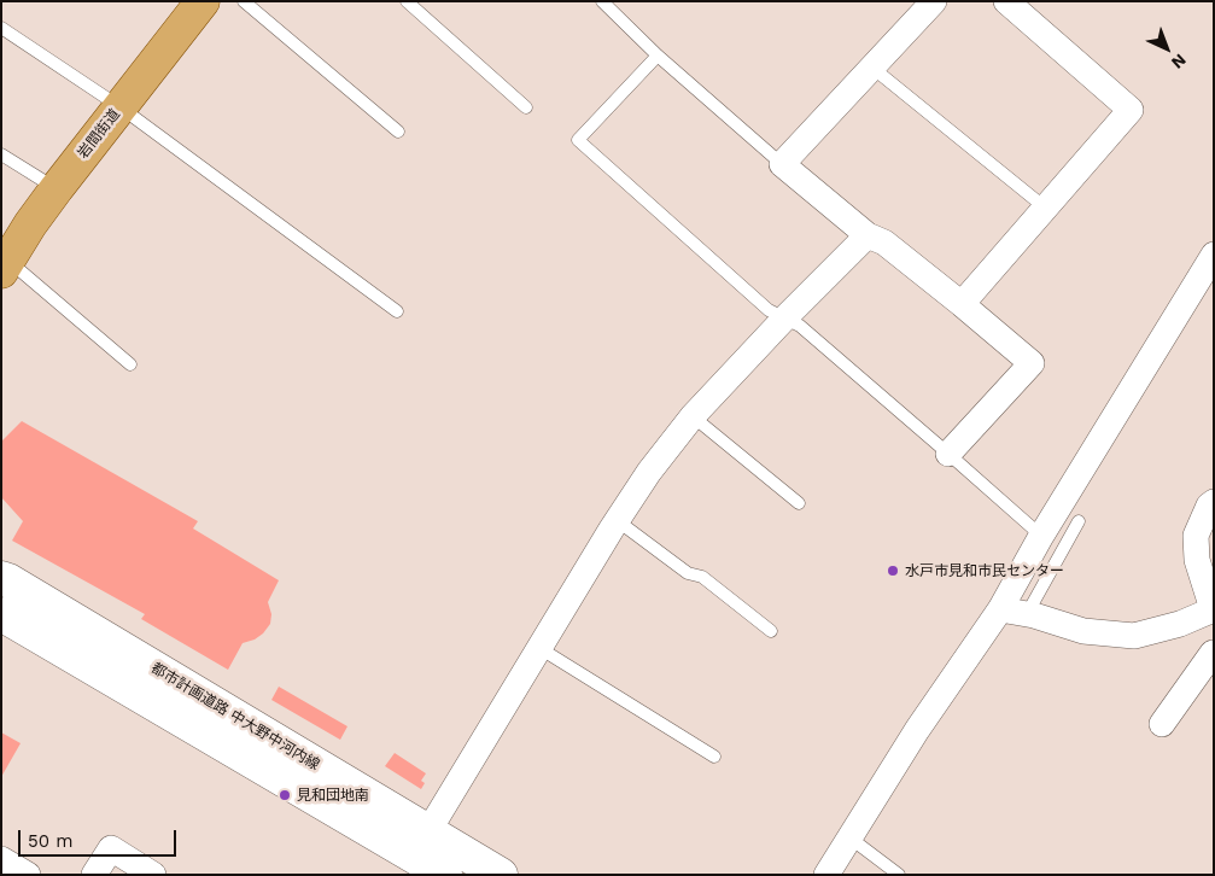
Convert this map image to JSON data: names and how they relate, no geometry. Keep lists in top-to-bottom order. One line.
{"streets":{"main road":["岩間街道"],"street":["都市計画道路 中大野中河内線"]},"places":["水戸市見和市民センター","見和団地南"],"scale_bar":"50 m","north":"bottom right"}
